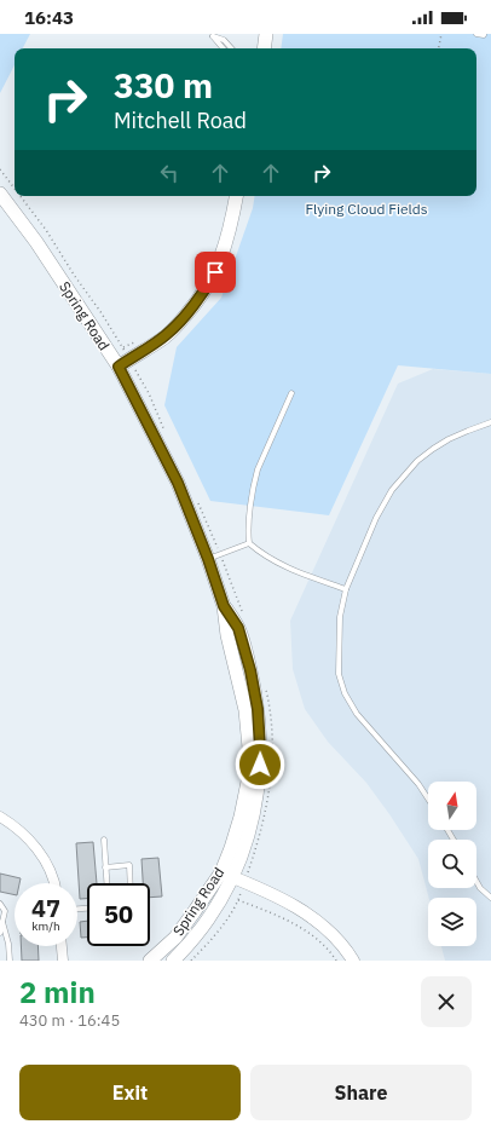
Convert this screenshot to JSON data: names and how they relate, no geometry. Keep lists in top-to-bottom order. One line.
{"streets":{"main road":["Spring Road"]},"parks":["Flying Cloud Fields"],"north":"top","page":{"status":"16:43","turn":["330 m","Mitchell Road"],"speed":"47 km/h","limit":"50","heading":["2 min","430 m · 16:45"],"buttons":["Exit","Share"]}}
